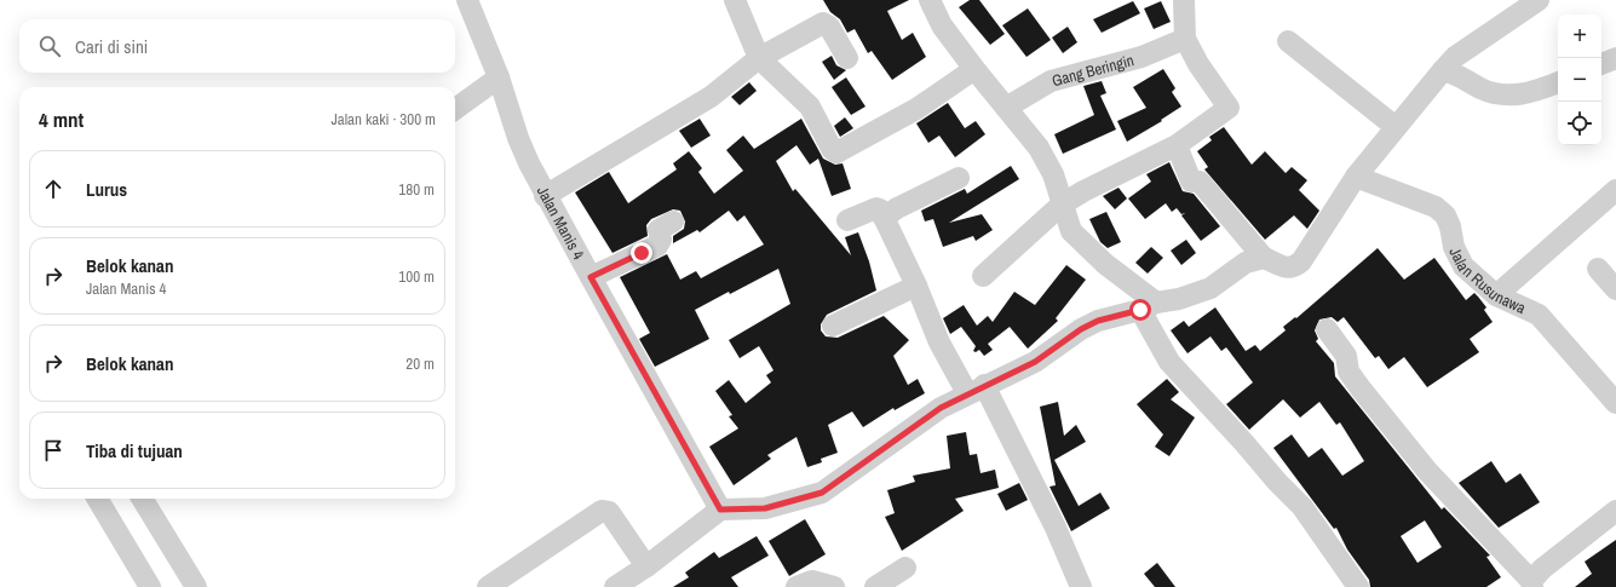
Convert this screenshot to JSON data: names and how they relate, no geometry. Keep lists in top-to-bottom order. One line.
{"streets":{"street":["Gang Beringin","Jalan Manis 4","Jalan Rusunawa"]},"page":{"map_buttons":["+","−"],"search":"Cari di sini","heading":["4 mnt","Jalan kaki · 300 m"],"list":[["Lurus","180 m"],["Belok kanan","Jalan Manis 4","100 m"],["Belok kanan","20 m"],"Tiba di tujuan"]}}
